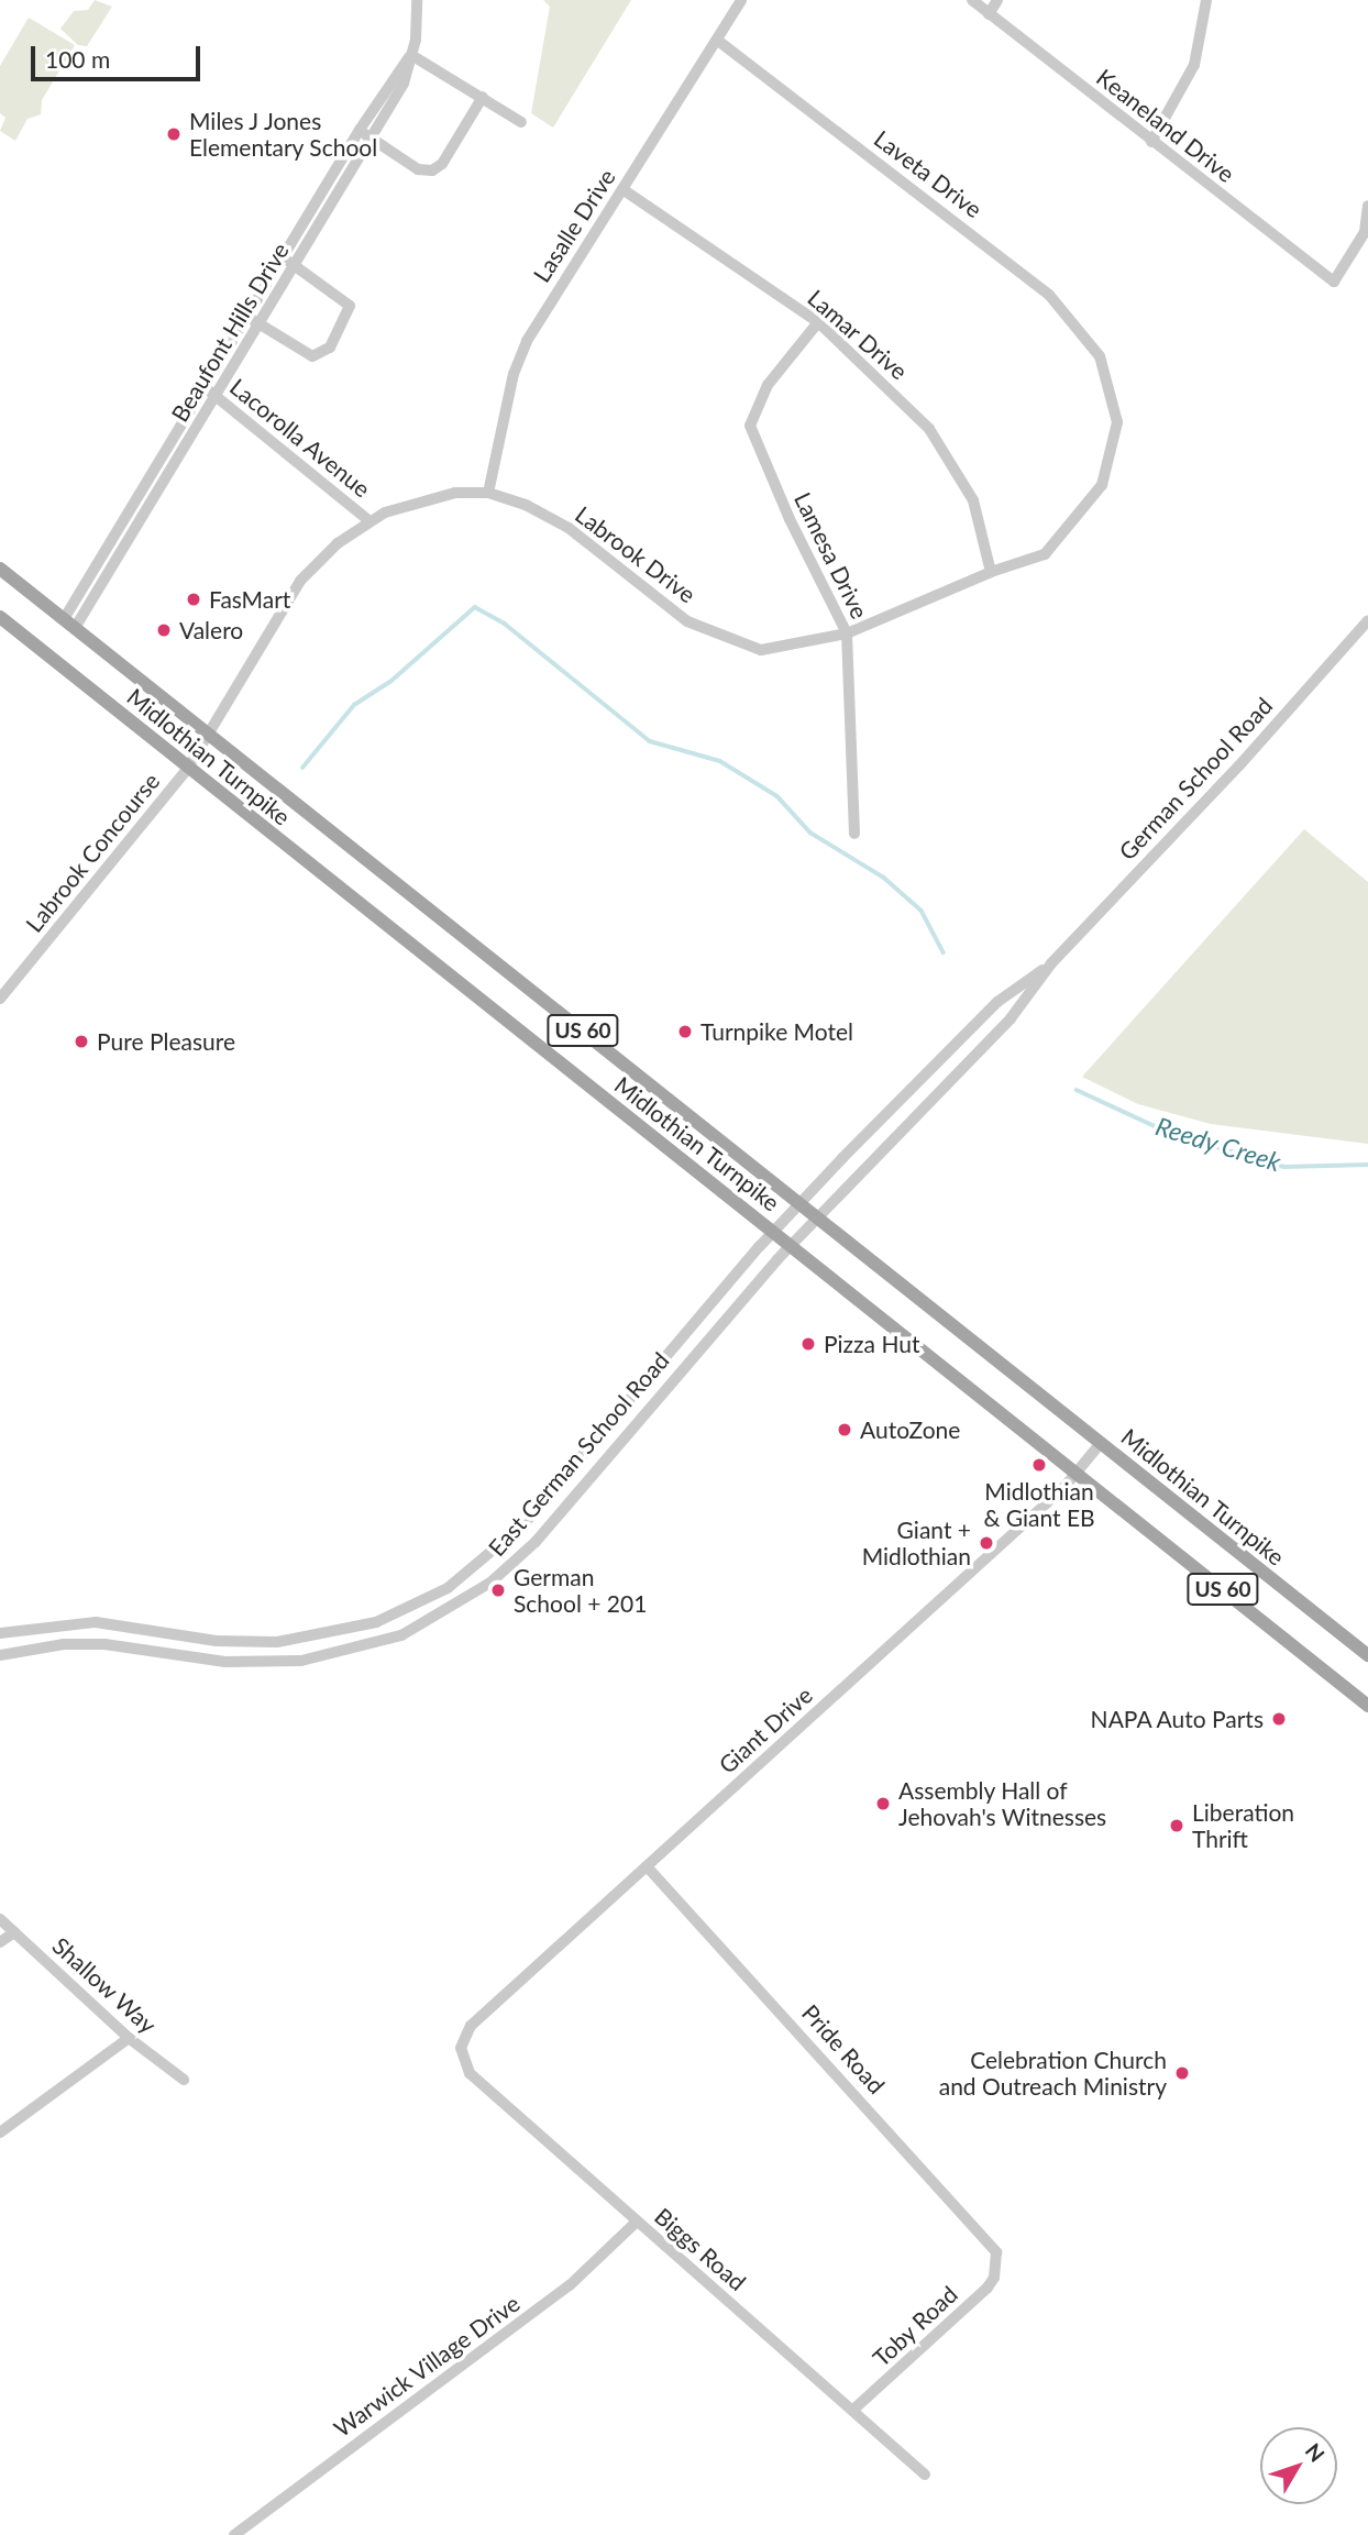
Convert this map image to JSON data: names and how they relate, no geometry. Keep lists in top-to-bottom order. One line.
{"streets":{"main road":["Midlothian Turnpike","US 60"],"street":["Keaneland Drive","Laveta Drive","Lasalle Drive","Beaufont Hills Drive","Lamar Drive","Lacorolla Avenue","Labrook Drive","Lamesa Drive","German School Road","Labrook Concourse","East German School Road","Giant Drive","Shallow Way","Pride Road","Biggs Road","Toby Road","Warwick Village Drive"]},"crossings":[["Laveta Drive","Lasalle Drive"],["Laveta Drive","Labrook Drive"],["Lasalle Drive","Lamar Drive"],["Lasalle Drive","Labrook Drive"],["Beaufont Hills Drive","Lacorolla Avenue"],["Beaufont Hills Drive","Midlothian Turnpike"],["Lamar Drive","Labrook Drive"],["Lamar Drive","Lamesa Drive"],["Lacorolla Avenue","Labrook Drive"],["Labrook Drive","Lamesa Drive"],["Labrook Drive","Midlothian Turnpike"],["Labrook Drive","Labrook Concourse"],["Midlothian Turnpike","German School Road"],["Midlothian Turnpike","Labrook Concourse"],["Midlothian Turnpike","East German School Road"],["Midlothian Turnpike","Giant Drive"],["German School Road","East German School Road"],["Giant Drive","Pride Road"],["Giant Drive","Biggs Road"],["Pride Road","Toby Road"],["Biggs Road","Toby Road"],["Biggs Road","Warwick Village Drive"]],"water":["Reedy Creek"],"places":["Miles J Jones Elementary School","FasMart","Valero","Turnpike Motel","Pure Pleasure","Pizza Hut","AutoZone","Midlothian & Giant EB","Giant + Midlothian","German School + 201","NAPA Auto Parts","Assembly Hall of Jehovah's Witnesses","Liberation Thrift","Celebration Church and Outreach Ministry"],"scale_bar":"100 m","north":"top right"}
